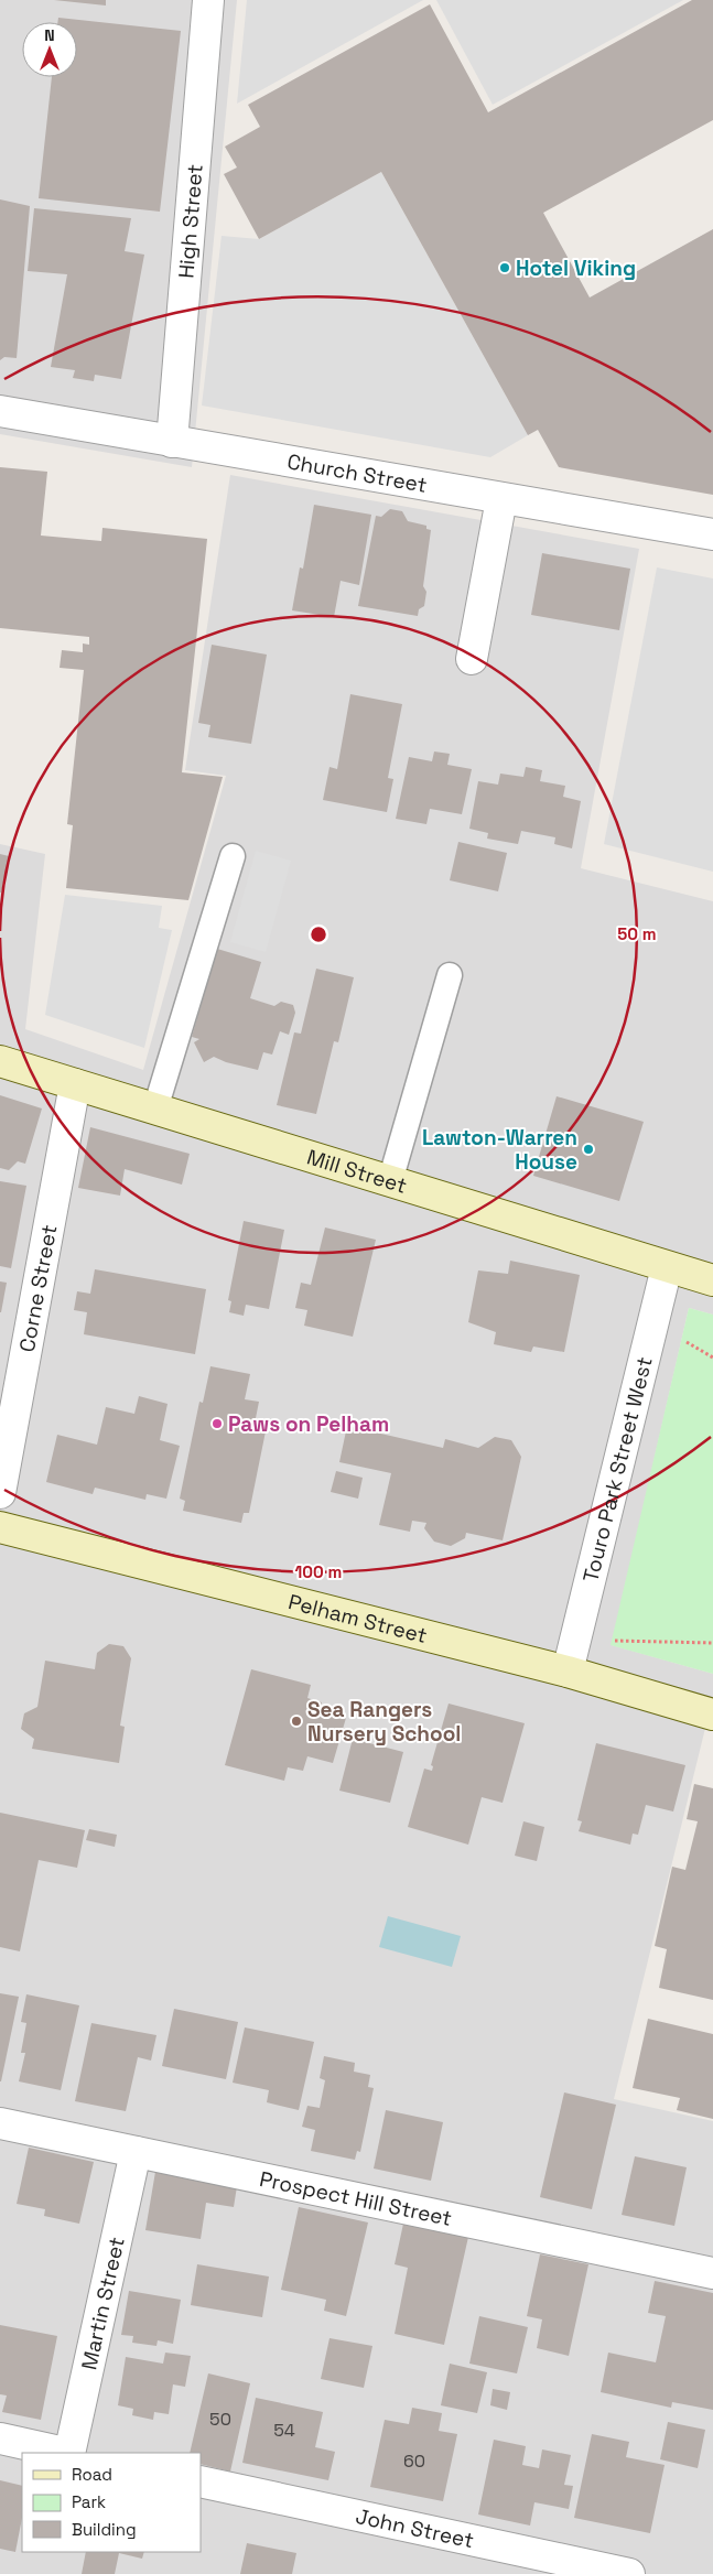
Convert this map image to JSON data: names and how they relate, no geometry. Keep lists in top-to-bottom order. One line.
{"streets":{"street":["High Street","Church Street","Mill Street","Corne Street","Touro Park Street West","Pelham Street","Prospect Hill Street","Martin Street","John Street"]},"crossings":[["High Street","Church Street"],["Mill Street","Corne Street"],["Mill Street","Touro Park Street West"],["Touro Park Street West","Pelham Street"],["Prospect Hill Street","Martin Street"]],"places":["Hotel Viking","Lawton-Warren House","Paws on Pelham","Sea Rangers Nursery School"],"house_numbers":["50","54","60"],"legend":["Road","Park","Building"],"north":"top","rings":["50 m","100 m"]}
